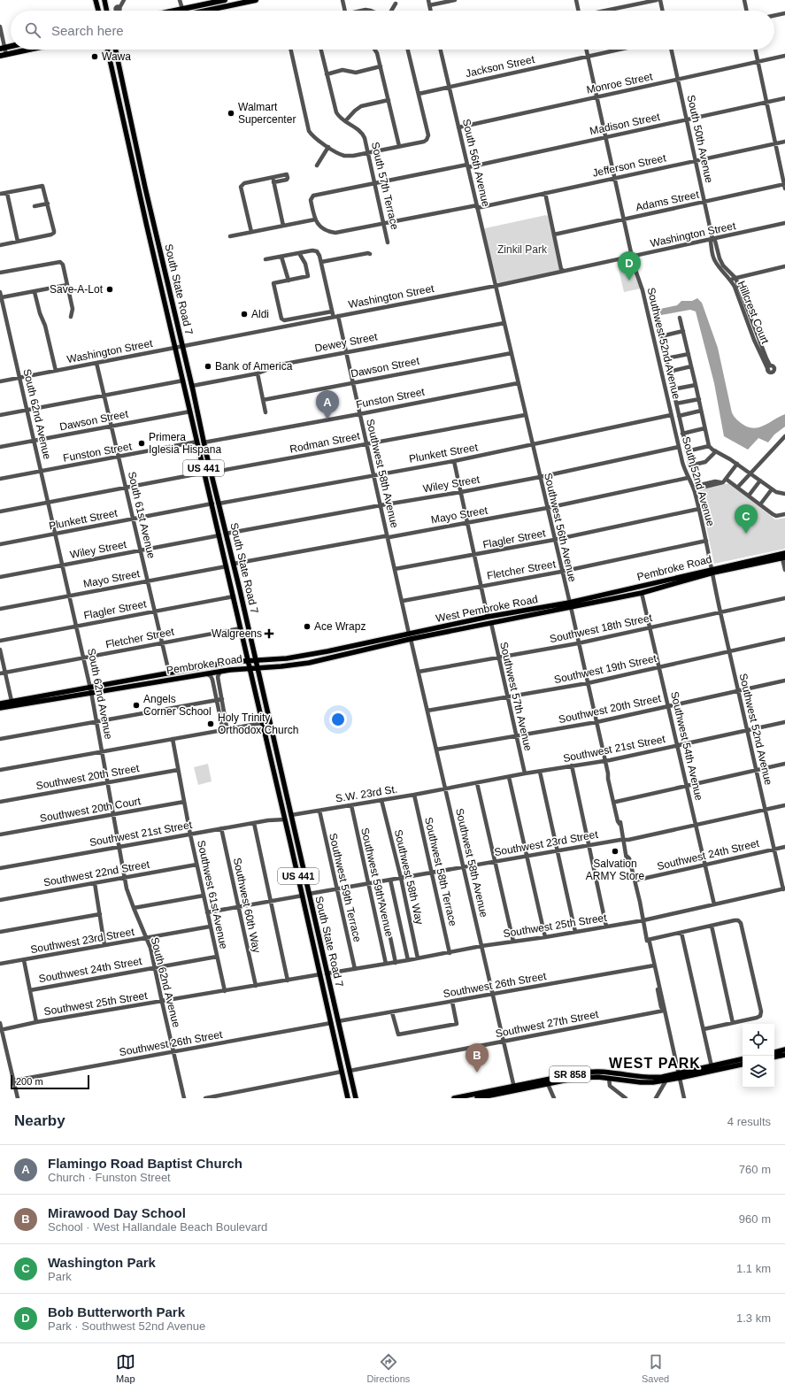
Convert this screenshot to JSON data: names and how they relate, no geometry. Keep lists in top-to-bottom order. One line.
{"streets":{"main road":["South State Road 7","US 441","Pembroke Road","West Pembroke Road","SR 858"],"street":["Jackson Street","Monroe Street","Madison Street","South 50th Avenue","South 56th Avenue","Jefferson Street","South 57th Terrace","Adams Street","Washington Street","Hillcrest Court","Dewey Street","Southwest 52nd Avenue","Dawson Street","Funston Street","South 62nd Avenue","Rodman Street","Plunkett Street","Southwest 58th Avenue","South 52nd Avenue","Wiley Street","South 61st Avenue","Mayo Street","Southwest 56th Avenue","Flagler Street","Fletcher Street","Southwest 18th Street","Southwest 19th Street","Southwest 57th Avenue","Southwest 20th Street","Southwest 54th Avenue","Southwest 21st Street","S.W. 23rd St.","Southwest 20th Court","Southwest 23rd Street","Southwest 24th Street","Southwest 58th Terrace","Southwest 22nd Street","Southwest 58th Way","Southwest 59th Avenue","Southwest 59th Terrace","Southwest 61st Avenue","Southwest 60th Way","Southwest 25th Street","Southwest 26th Street","Southwest 27th Street"]},"crossings":[["Jackson Street","South 56th Avenue"],["Monroe Street","South 50th Avenue"],["Monroe Street","South 56th Avenue"],["Madison Street","South 50th Avenue"],["Madison Street","South 56th Avenue"],["Madison Street","Jefferson Street"],["Madison Street","South 57th Terrace"],["South 50th Avenue","Jefferson Street"],["South 50th Avenue","Adams Street"],["South 50th Avenue","Washington Street"],["South 50th Avenue","Hillcrest Court"],["South 56th Avenue","Jefferson Street"],["South 56th Avenue","Washington Street"],["South 56th Avenue","Southwest 56th Avenue"],["Jefferson Street","South 57th Terrace"],["Washington Street","South State Road 7"],["Washington Street","Hillcrest Court"],["Washington Street","Southwest 52nd Avenue"],["Washington Street","South 62nd Avenue"],["Washington Street","Southwest 58th Avenue"],["Washington Street","South 61st Avenue"],["Washington Street","Southwest 56th Avenue"],["South State Road 7","Dewey Street"],["South State Road 7","Dawson Street"],["South State Road 7","Funston Street"],["South State Road 7","Rodman Street"],["South State Road 7","Plunkett Street"],["South State Road 7","Wiley Street"],["South State Road 7","Mayo Street"],["South State Road 7","Flagler Street"],["South State Road 7","Pembroke Road"],["South State Road 7","Fletcher Street"],["South State Road 7","Southwest 21st Street"],["South State Road 7","S.W. 23rd St."],["South State Road 7","Southwest 23rd Street"],["South State Road 7","Southwest 25th Street"],["South State Road 7","Southwest 26th Street"],["South State Road 7","Southwest 27th Street"],["Dewey Street","Southwest 58th Avenue"],["Dewey Street","Southwest 56th Avenue"],["Southwest 52nd Avenue","Plunkett Street"],["Southwest 52nd Avenue","South 52nd Avenue"],["Southwest 52nd Avenue","Pembroke Road"],["Southwest 52nd Avenue","Southwest 18th Street"],["Southwest 52nd Avenue","Southwest 19th Street"],["Southwest 52nd Avenue","Southwest 20th Street"],["Southwest 52nd Avenue","Southwest 21st Street"],["Southwest 52nd Avenue","Southwest 23rd Street"],["Southwest 52nd Avenue","Southwest 24th Street"],["Southwest 52nd Avenue","Southwest 25th Street"],["Dawson Street","South 62nd Avenue"],["Dawson Street","Southwest 58th Avenue"],["Dawson Street","South 61st Avenue"],["Dawson Street","Southwest 56th Avenue"],["Funston Street","South 62nd Avenue"],["Funston Street","Southwest 58th Avenue"],["Funston Street","South 61st Avenue"],["Funston Street","Southwest 56th Avenue"],["South 62nd Avenue","Plunkett Street"],["South 62nd Avenue","Wiley Street"],["South 62nd Avenue","Mayo Street"],["South 62nd Avenue","Flagler Street"],["South 62nd Avenue","Pembroke Road"],["South 62nd Avenue","Fletcher Street"],["South 62nd Avenue","Southwest 20th Street"],["South 62nd Avenue","Southwest 21st Street"],["South 62nd Avenue","Southwest 20th Court"],["South 62nd Avenue","Southwest 23rd Street"],["South 62nd Avenue","Southwest 24th Street"],["South 62nd Avenue","Southwest 22nd Street"],["South 62nd Avenue","Southwest 25th Street"],["South 62nd Avenue","Southwest 26th Street"],["Rodman Street","Southwest 58th Avenue"],["Rodman Street","Southwest 56th Avenue"],["Plunkett Street","Southwest 58th Avenue"],["Plunkett Street","South 52nd Avenue"],["Plunkett Street","South 61st Avenue"],["Plunkett Street","Southwest 56th Avenue"],["Southwest 58th Avenue","Wiley Street"],["Southwest 58th Avenue","Mayo Street"],["Southwest 58th Avenue","Flagler Street"],["Southwest 58th Avenue","Pembroke Road"],["Southwest 58th Avenue","Fletcher Street"],["Southwest 58th Avenue","West Pembroke Road"],["Southwest 58th Avenue","Southwest 18th Street"],["Southwest 58th Avenue","Southwest 19th Street"],["Southwest 58th Avenue","Southwest 20th Street"],["Southwest 58th Avenue","Southwest 21st Street"],["Southwest 58th Avenue","S.W. 23rd St."],["Southwest 58th Avenue","Southwest 23rd Street"],["Southwest 58th Avenue","Southwest 25th Street"],["Southwest 58th Avenue","Southwest 26th Street"],["Southwest 58th Avenue","Southwest 27th Street"],["Southwest 58th Avenue","SR 858"],["South 52nd Avenue","Wiley Street"],["South 52nd Avenue","Mayo Street"],["South 52nd Avenue","Flagler Street"],["South 52nd Avenue","Pembroke Road"],["South 52nd Avenue","Fletcher Street"],["Wiley Street","South 61st Avenue"],["Wiley Street","Southwest 56th Avenue"],["South 61st Avenue","Mayo Street"],["South 61st Avenue","Flagler Street"],["South 61st Avenue","Pembroke Road"],["South 61st Avenue","Fletcher Street"],["Mayo Street","Southwest 56th Avenue"],["Southwest 56th Avenue","Flagler Street"],["Southwest 56th Avenue","Pembroke Road"],["Southwest 56th Avenue","Fletcher Street"],["Southwest 56th Avenue","West Pembroke Road"],["Southwest 56th Avenue","Southwest 18th Street"],["Southwest 56th Avenue","Southwest 19th Street"],["Southwest 56th Avenue","Southwest 20th Street"],["Southwest 56th Avenue","Southwest 21st Street"],["Southwest 56th Avenue","Southwest 23rd Street"],["Southwest 56th Avenue","Southwest 24th Street"],["Southwest 56th Avenue","Southwest 25th Street"],["Southwest 56th Avenue","Southwest 26th Street"],["Southwest 56th Avenue","Southwest 27th Street"],["Southwest 56th Avenue","SR 858"],["Pembroke Road","West Pembroke Road"],["Pembroke Road","Southwest 54th Avenue"],["West Pembroke Road","Southwest 57th Avenue"],["Southwest 18th Street","Southwest 57th Avenue"],["Southwest 18th Street","Southwest 54th Avenue"],["Southwest 19th Street","Southwest 57th Avenue"],["Southwest 19th Street","Southwest 54th Avenue"],["Southwest 57th Avenue","Southwest 20th Street"],["Southwest 57th Avenue","Southwest 21st Street"],["Southwest 20th Street","Southwest 54th Avenue"],["Southwest 20th Street","Southwest 61st Avenue"],["Southwest 54th Avenue","Southwest 21st Street"],["Southwest 54th Avenue","Southwest 23rd Street"],["Southwest 54th Avenue","Southwest 24th Street"],["Southwest 54th Avenue","Southwest 25th Street"],["Southwest 21st Street","S.W. 23rd St."],["Southwest 21st Street","Southwest 61st Avenue"],["Southwest 21st Street","Southwest 60th Way"],["S.W. 23rd St.","Southwest 58th Terrace"],["S.W. 23rd St.","Southwest 58th Way"],["S.W. 23rd St.","Southwest 59th Avenue"],["S.W. 23rd St.","Southwest 59th Terrace"],["Southwest 20th Court","Southwest 61st Avenue"],["Southwest 23rd Street","Southwest 58th Terrace"],["Southwest 23rd Street","Southwest 58th Way"],["Southwest 23rd Street","Southwest 59th Avenue"],["Southwest 23rd Street","Southwest 59th Terrace"],["Southwest 23rd Street","Southwest 61st Avenue"],["Southwest 24th Street","Southwest 61st Avenue"],["Southwest 58th Terrace","Southwest 25th Street"],["Southwest 22nd Street","Southwest 61st Avenue"],["Southwest 58th Way","Southwest 25th Street"],["Southwest 59th Avenue","Southwest 25th Street"],["Southwest 59th Terrace","Southwest 25th Street"],["Southwest 61st Avenue","Southwest 25th Street"],["Southwest 60th Way","Southwest 25th Street"]],"districts":["WEST PARK"],"parks":["Zinkil Park"],"places":{"other":["Wawa","Walmart Supercenter","Save-A-Lot","Aldi","Bank of America","Primera Iglesia Hispana","Ace Wrapz","Angels Corner School","Holy Trinity Orthodox Church","Salvation ARMY Store"],"health":["Walgreens"]},"scale_bar":"200 m","page":{"search":"Search here","pins":["D","A","C","B"],"scale":"200 m","heading":["Nearby","4 results"],"list":[{"mark":"A","name":"Flamingo Road Baptist Church","note":"Church · Funston Street","value":"760 m"},{"mark":"B","name":"Mirawood Day School","note":"School · West Hallandale Beach Boulevard","value":"960 m"},{"mark":"C","name":"Washington Park","note":"Park","value":"1.1 km"},{"mark":"D","name":"Bob Butterworth Park","note":"Park · Southwest 52nd Avenue","value":"1.3 km"}],"nav":["Map","Directions","Saved"]}}
